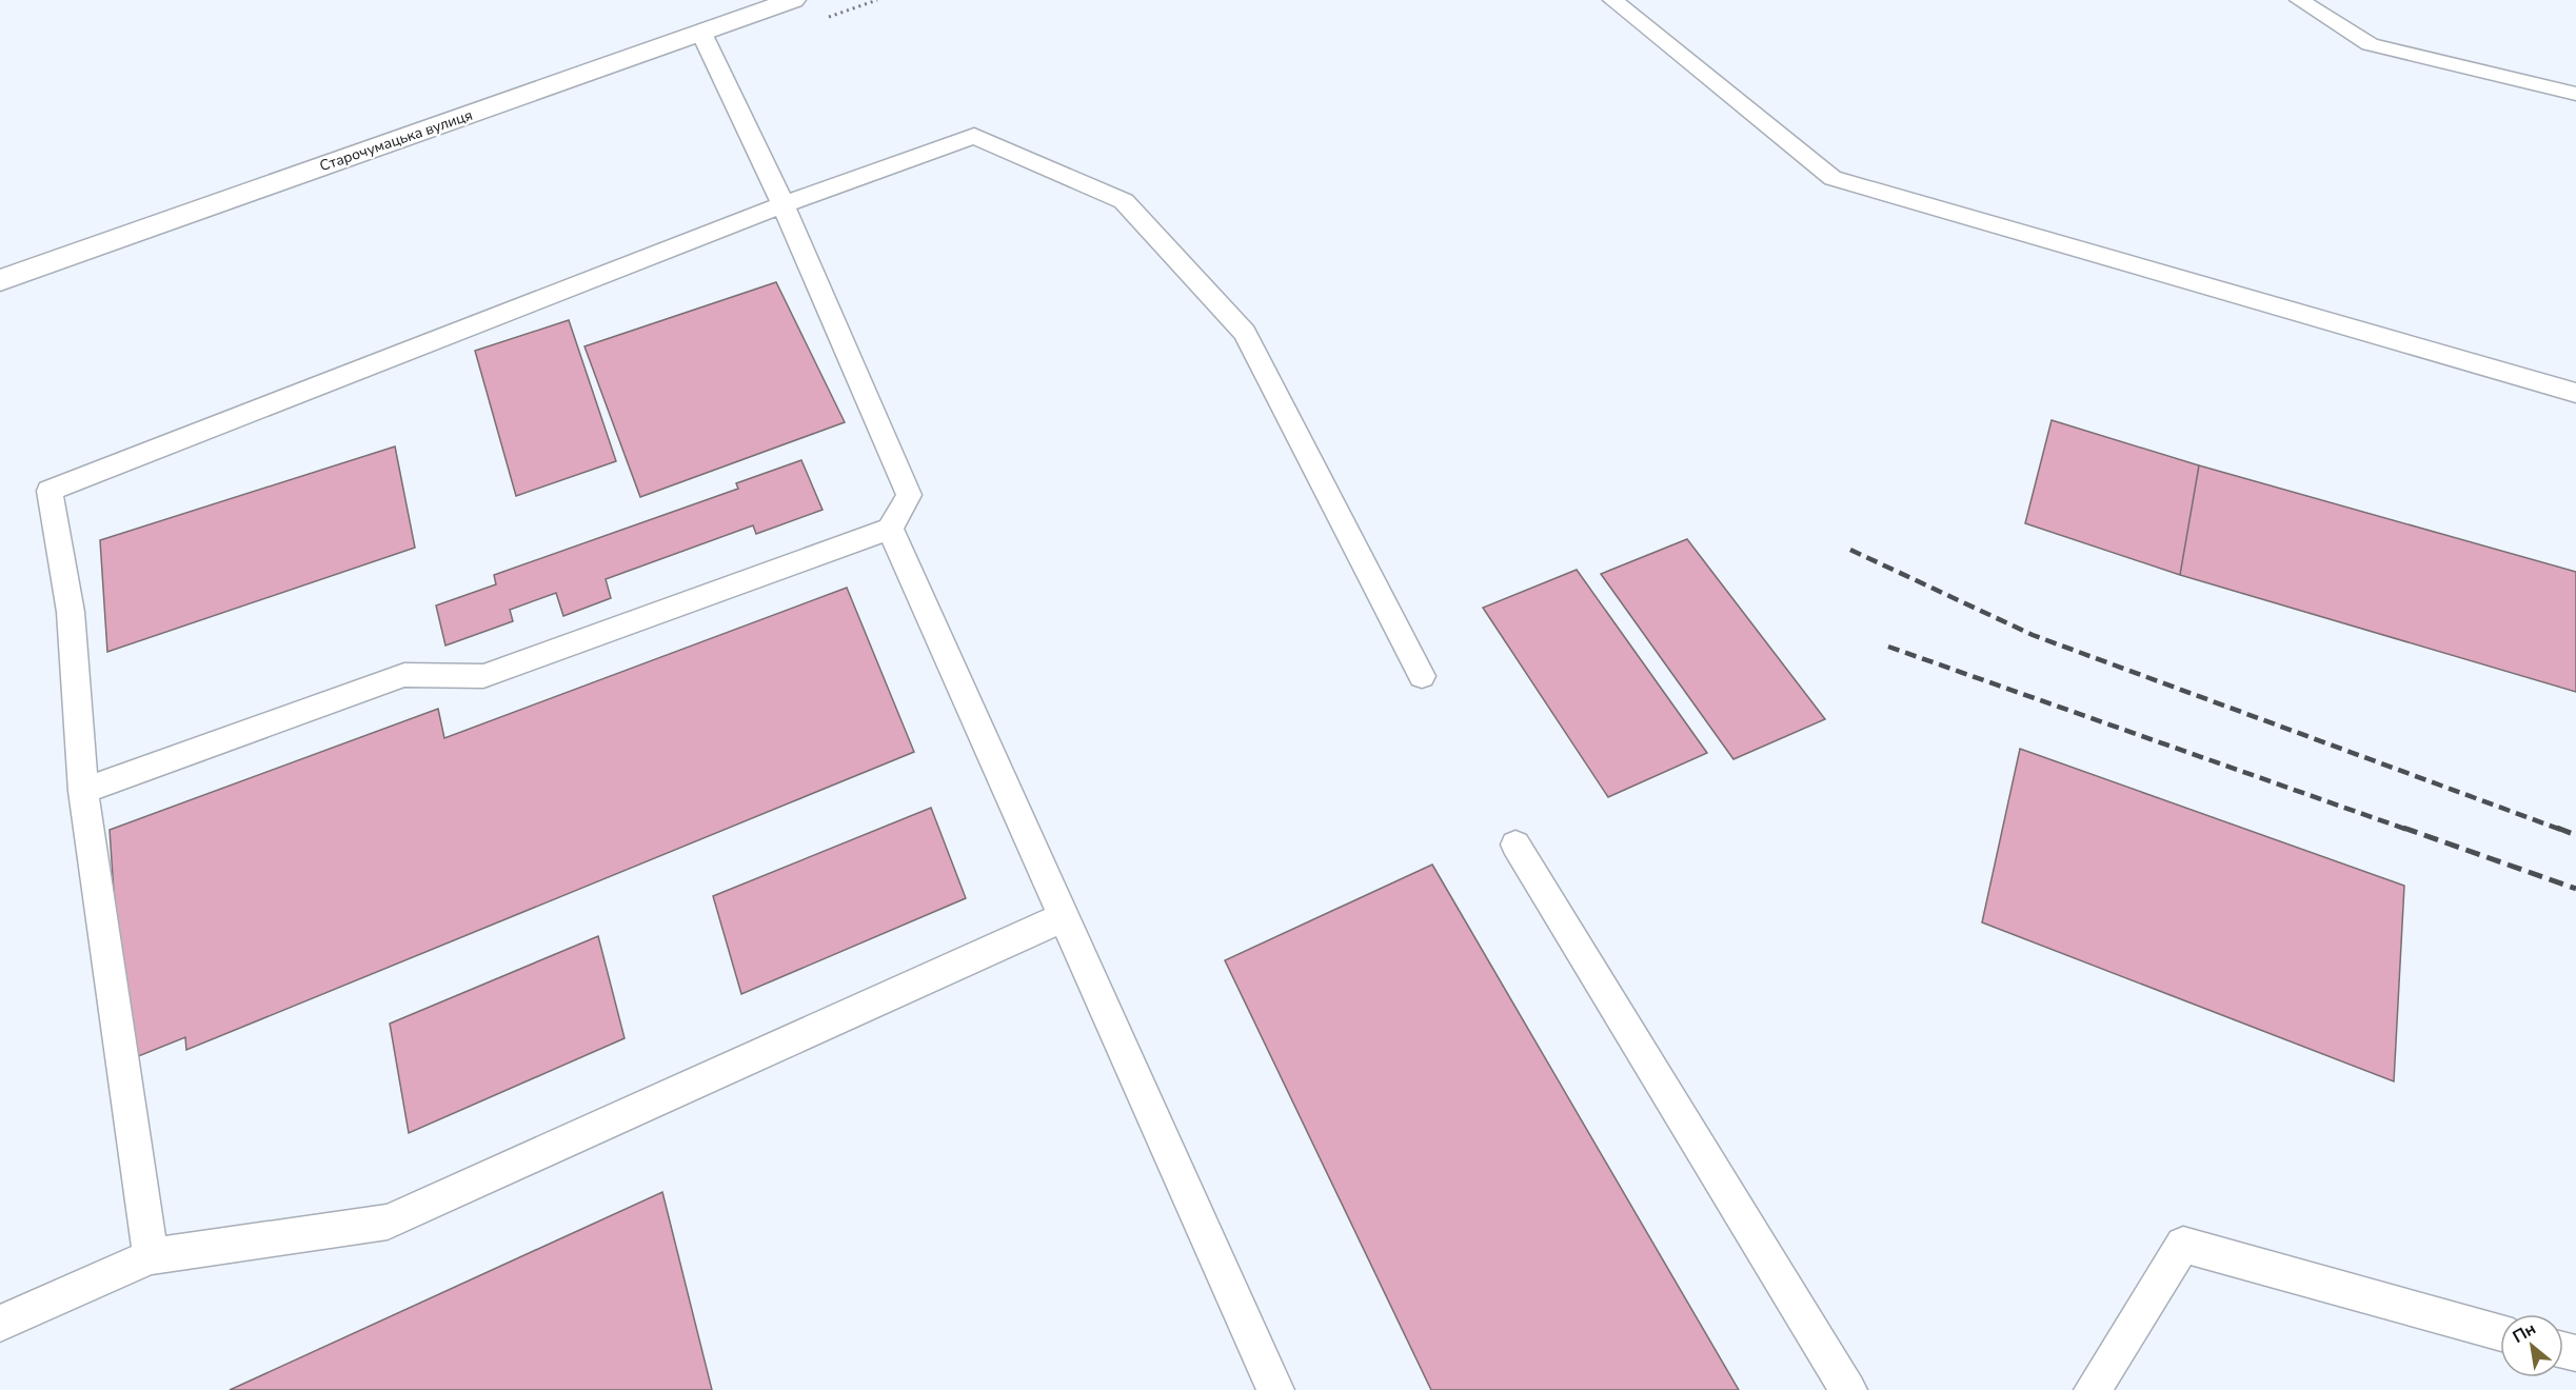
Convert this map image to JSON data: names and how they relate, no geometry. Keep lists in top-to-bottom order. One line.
{"streets":{"street":["Старочумацька вулиця"]},"north":"top left"}
